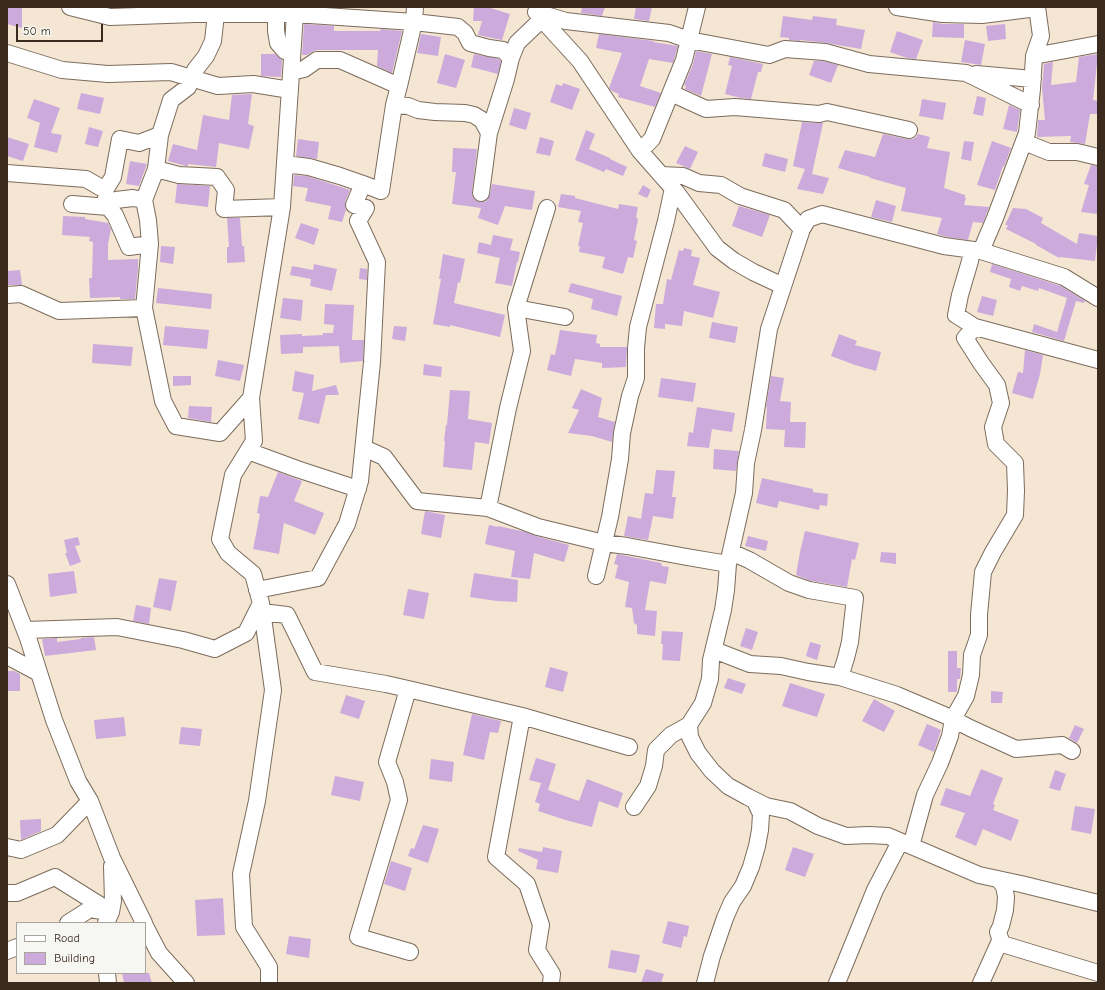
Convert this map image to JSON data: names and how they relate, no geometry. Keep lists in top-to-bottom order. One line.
{"legend":["Road","Building"],"scale_bar":"50 m"}
